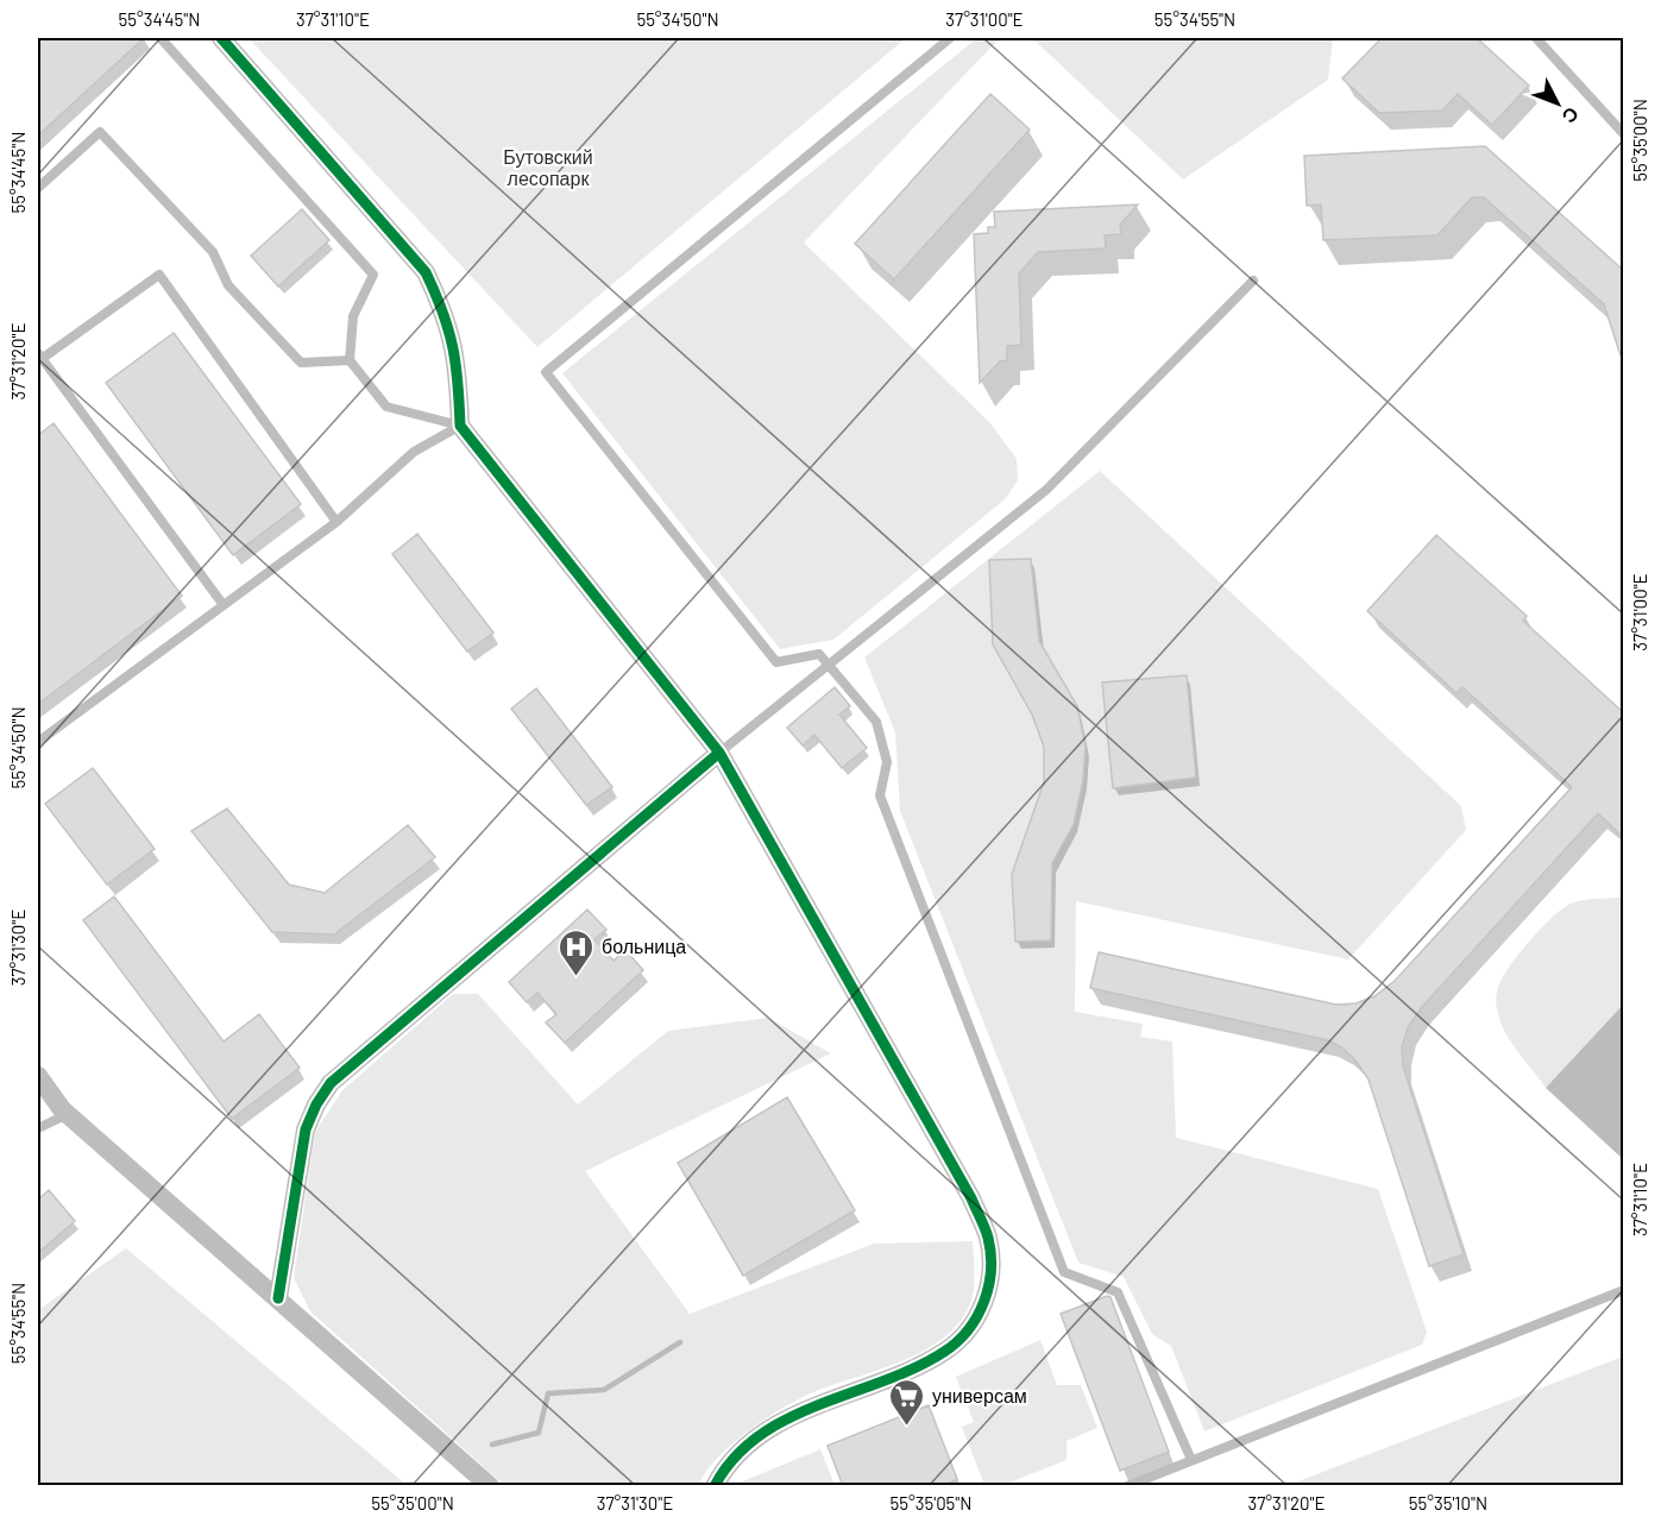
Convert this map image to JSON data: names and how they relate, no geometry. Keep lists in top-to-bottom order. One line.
{"parks":["Бутовский лесопарк"],"places":{"hospital":["больница"],"supermarket":["универсам"]},"north":"bottom right","coordinates":["55°34'45\"N","37°31'10\"E","55°34'50\"N","37°31'00\"E","55°34'55\"N","55°35'00\"N","37°31'20\"E","37°31'30\"E","55°35'05\"N","55°35'10\"N"]}
